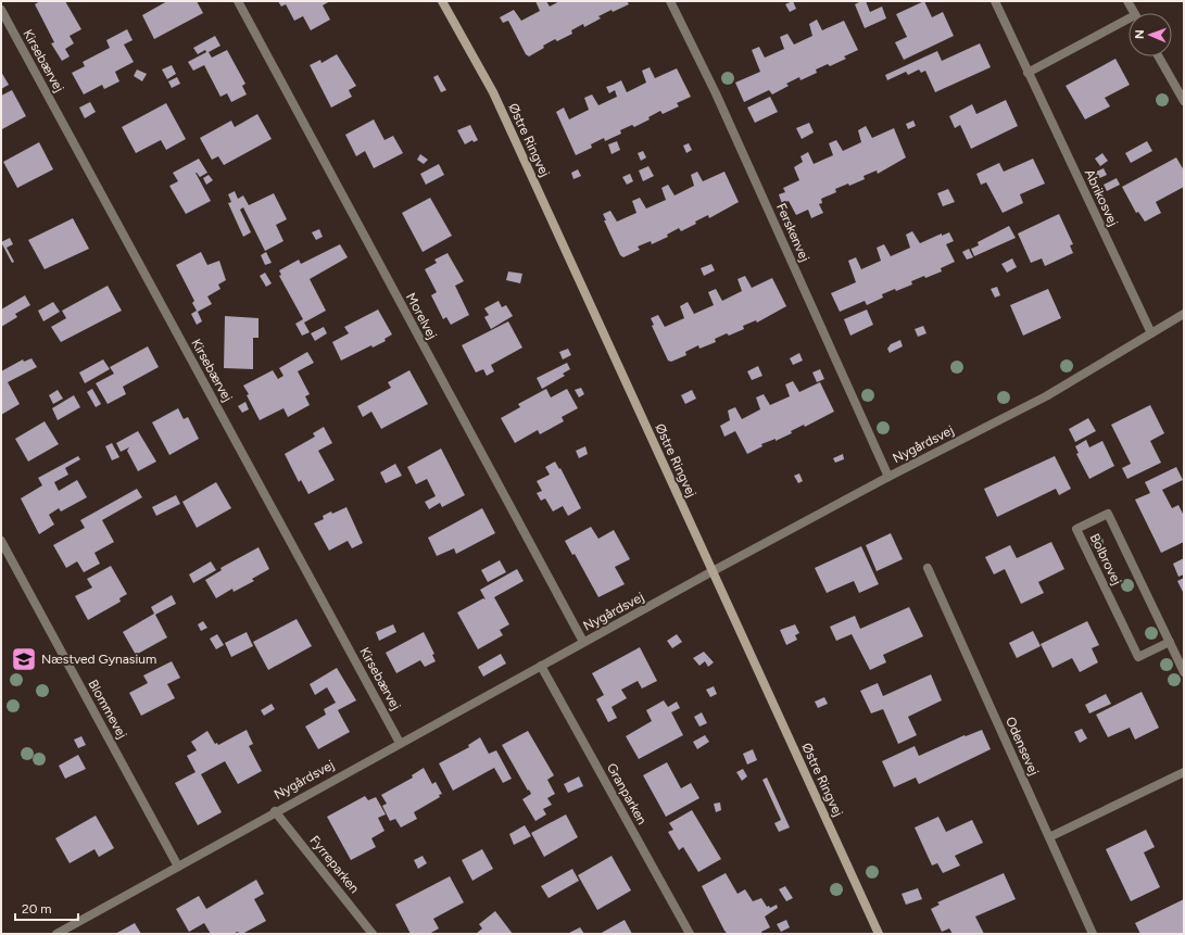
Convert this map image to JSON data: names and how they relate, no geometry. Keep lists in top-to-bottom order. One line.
{"streets":{"street":["Kirsebærvej","Østre Ringvej","Abrikosvej","Ferskenvej","Morelvej","Nygårdsvej","Bolbrovej","Blommevej","Odensevej","Granparken","Fyrreparken"]},"crossings":[["Kirsebærvej","Nygårdsvej"],["Østre Ringvej","Nygårdsvej"],["Abrikosvej","Nygårdsvej"],["Ferskenvej","Nygårdsvej"],["Morelvej","Nygårdsvej"],["Nygårdsvej","Blommevej"],["Nygårdsvej","Granparken"],["Nygårdsvej","Fyrreparken"]],"places":{"school or university":["Næstved Gynasium"]},"scale_bar":"20 m","north":"left"}
